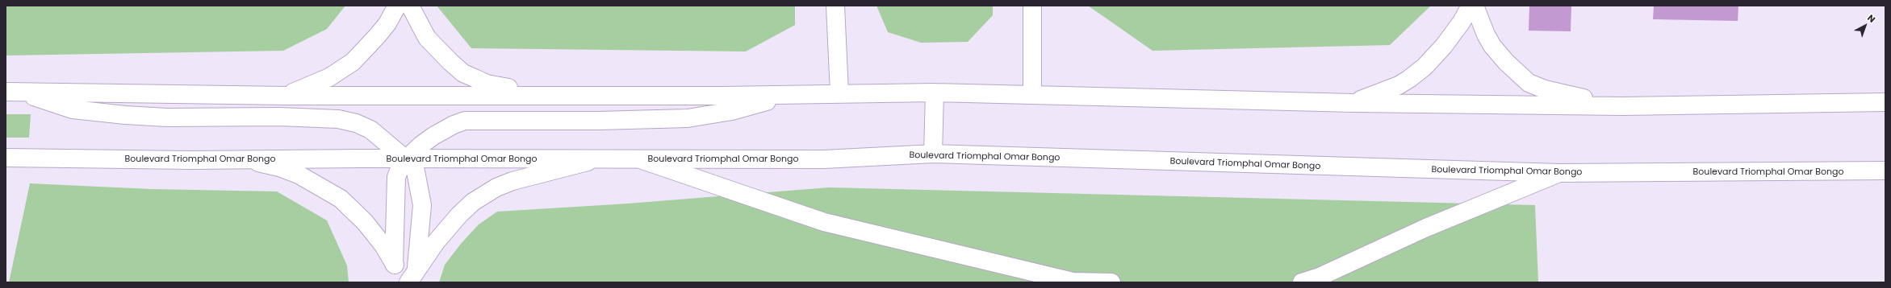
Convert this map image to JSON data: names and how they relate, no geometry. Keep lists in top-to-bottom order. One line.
{"streets":{"main road":["Boulevard Triomphal Omar Bongo"]},"north":"top right"}
